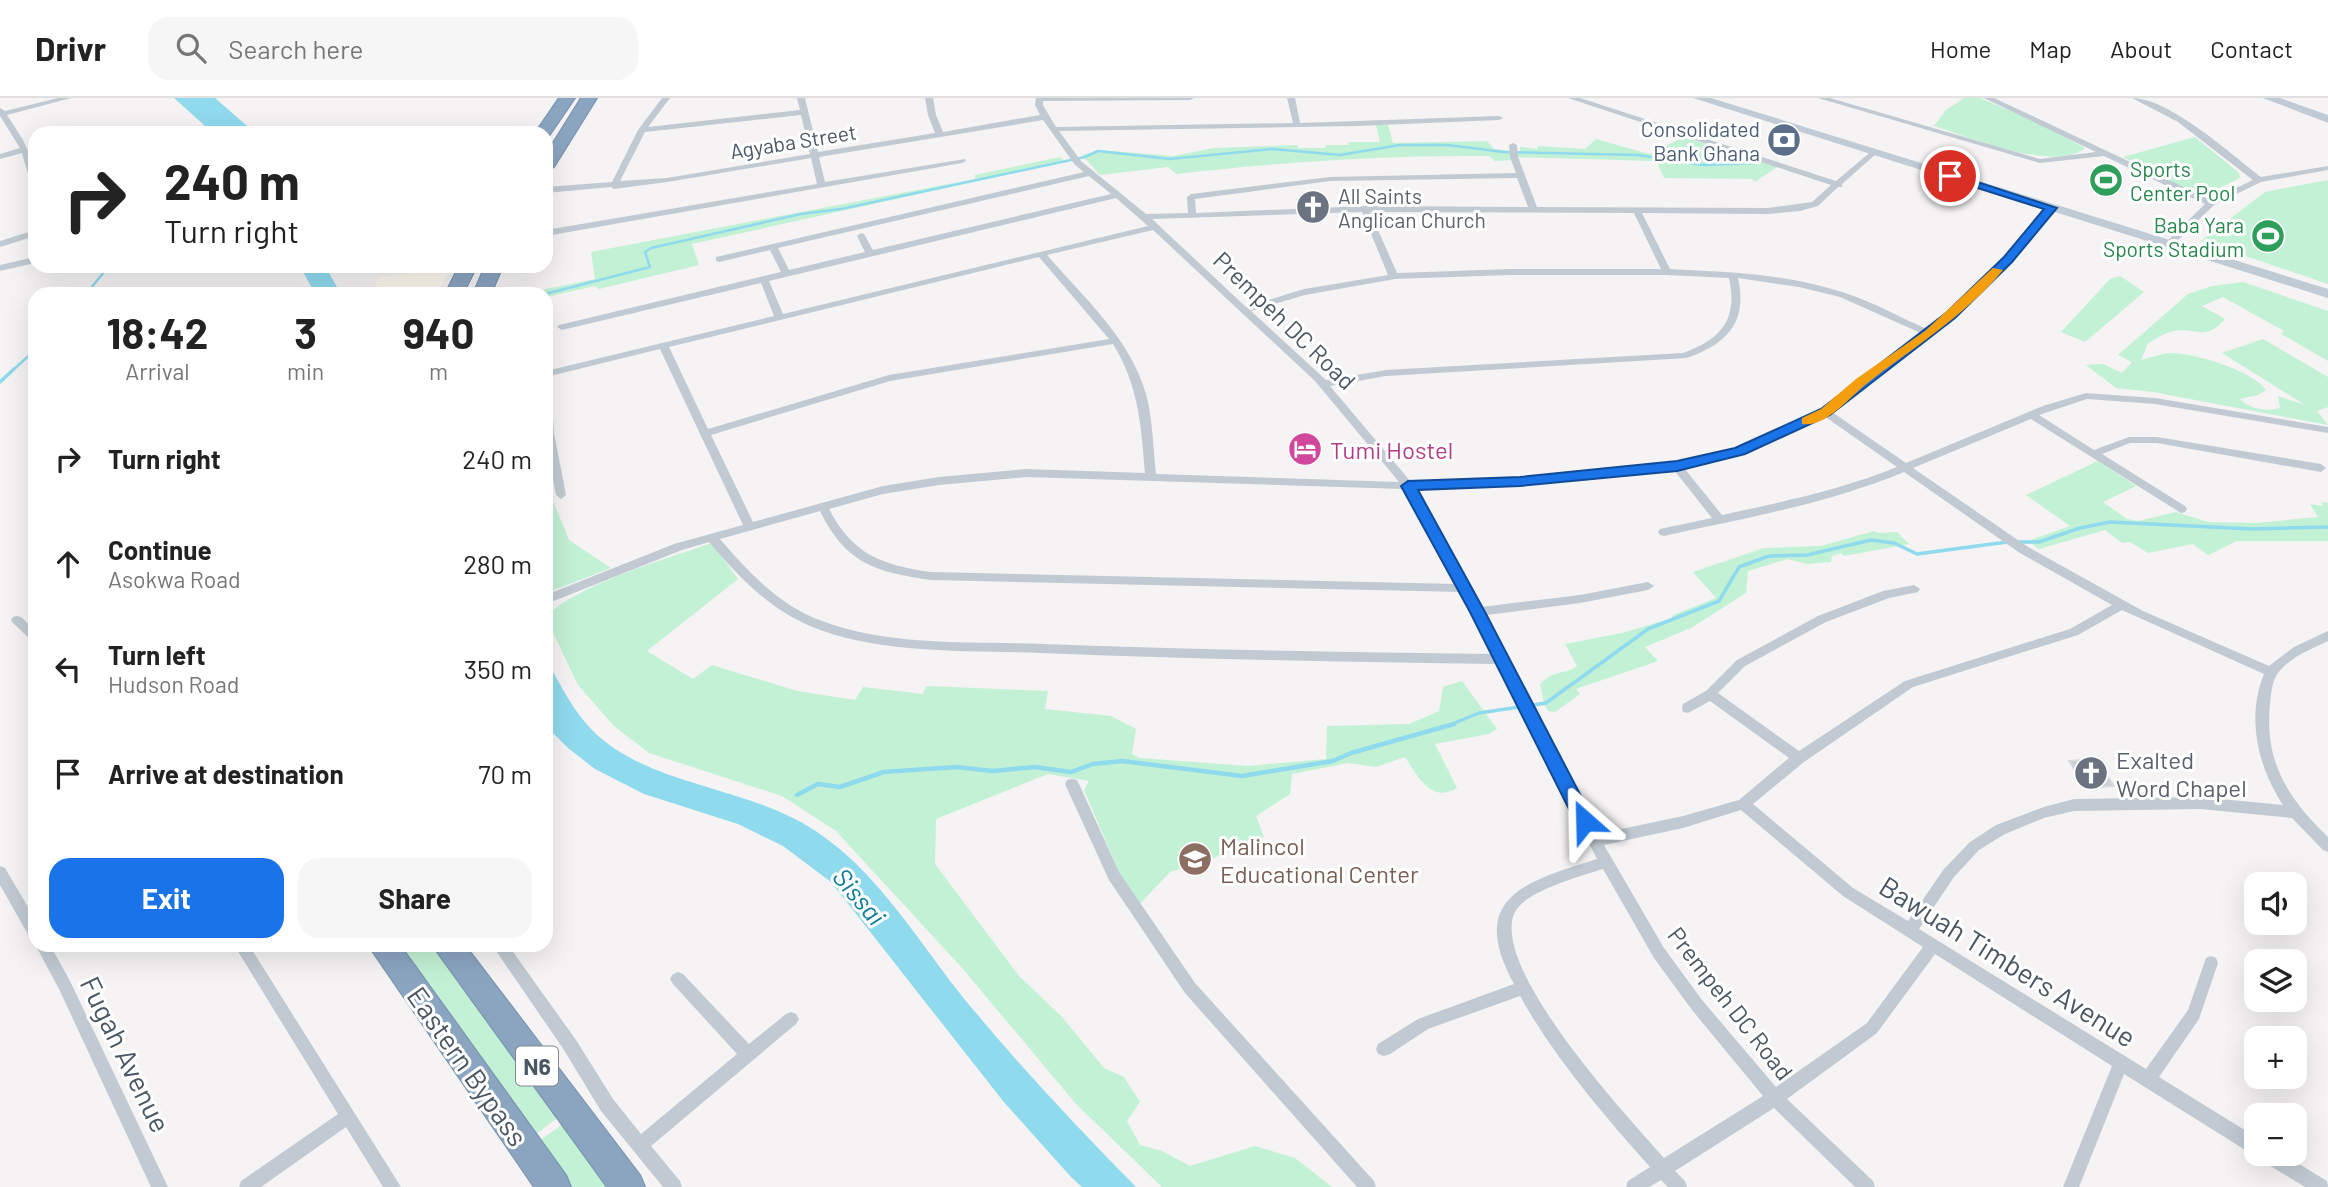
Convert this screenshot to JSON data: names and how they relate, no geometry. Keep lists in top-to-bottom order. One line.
{"streets":{"highway":["Eastern Bypass","N6"],"street":["Agyaba Street","Prempeh DC Road","Bawuah Timbers Avenue","Fugah Avenue"]},"crossings":[["Agyaba Street","Prempeh DC Road"]],"water":["Sissai"],"places":{"bank":["Consolidated Bank Ghana"],"sports":["Sports Center Pool","Baba Yara Sports Stadium"],"church":["All Saints Anglican Church","Exalted Word Chapel"],"hotel":["Tumi Hostel"],"school or university":["Malincol Educational Center"]},"page":{"header":"Drivr","search":"Search here","nav":["Home","Map","About","Contact"],"turn":["240 m","Turn right"],"eta":["18:42","Arrival","3","min","940","m"],"list":[{"name":"Turn right","value":"240 m"},{"name":"Continue","note":"Asokwa Road","value":"280 m"},{"name":"Turn left","note":"Hudson Road","value":"350 m"},{"name":"Arrive at destination","value":"70 m"}],"buttons":["Exit","Share"],"map_buttons":["+","−"]}}
